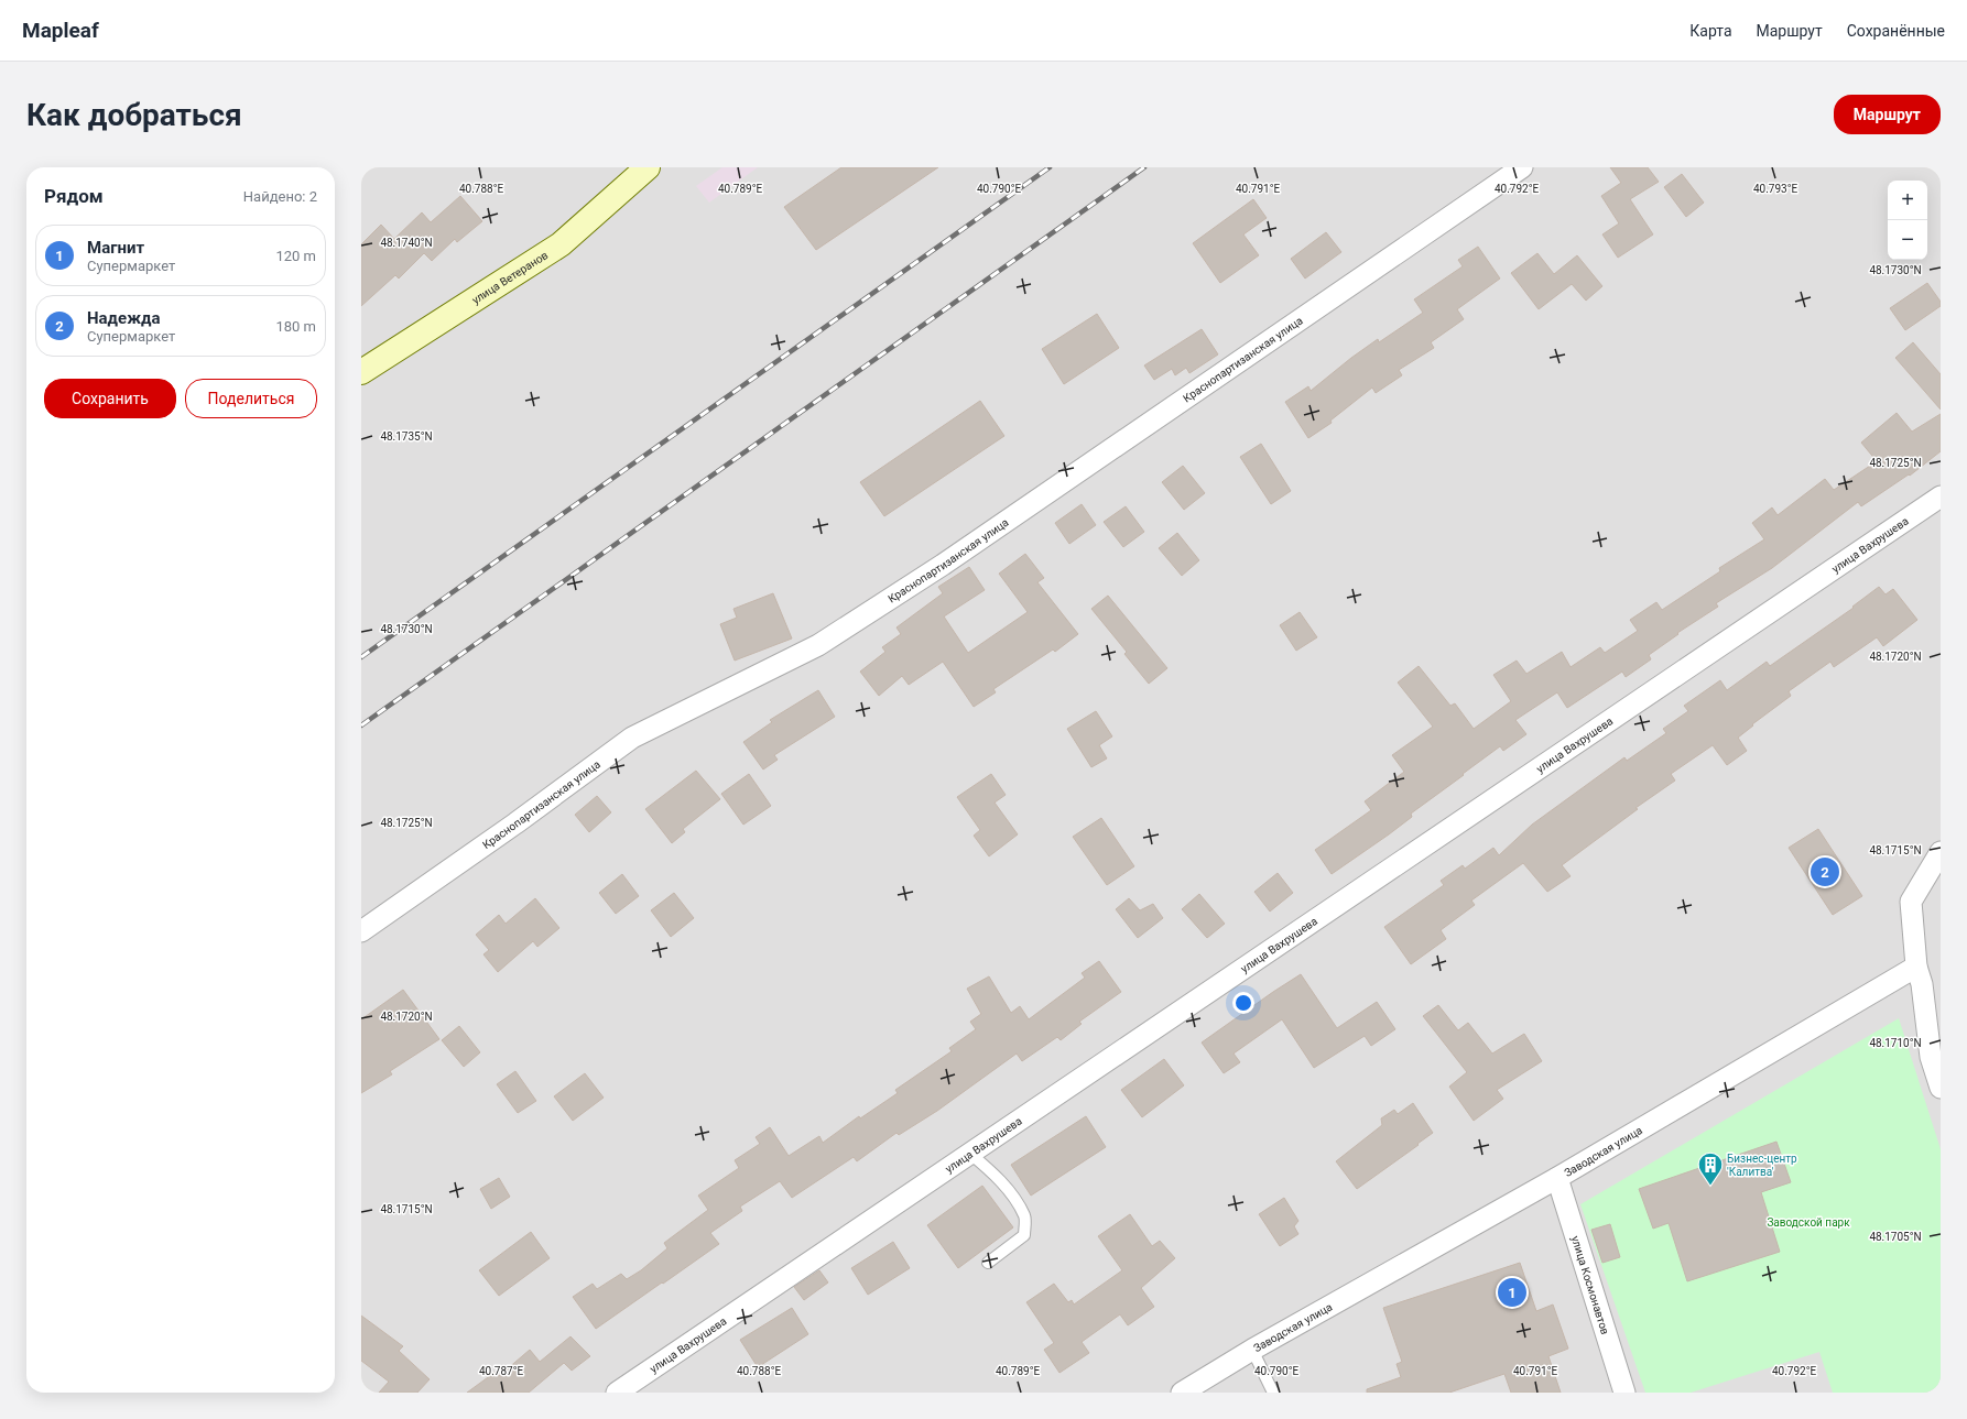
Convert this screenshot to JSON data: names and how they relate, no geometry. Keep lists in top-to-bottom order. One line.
{"streets":{"main road":["улица Ветеранов"],"street":["Краснопартизанская улица","улица Вахрушева","Заводская улица","улица Космонавтов"]},"crossings":[["Заводская улица","улица Космонавтов"]],"parks":["Заводской парк"],"places":{"building":["Бизнес-центр 'Калитва'"]},"page":{"header":"Mapleaf","nav":["Карта","Маршрут","Сохранённые"],"buttons":["Маршрут",["Сохранить","Поделиться"]],"title":"Как добраться","heading":["Рядом","Найдено: 2"],"map_buttons":["+","−"],"list":[{"mark":"1","name":"Магнит","note":"Супермаркет","value":"120 m"},{"mark":"2","name":"Надежда","note":"Супермаркет","value":"180 m"}],"pins":["2","1"]},"coordinates":["40.788°E","40.789°E","40.790°E","40.791°E","40.792°E","40.793°E","48.1740°N","48.1730°N","48.1735°N","48.1725°N","48.1720°N","48.1715°N","48.1710°N","48.1705°N","40.787°E"]}
